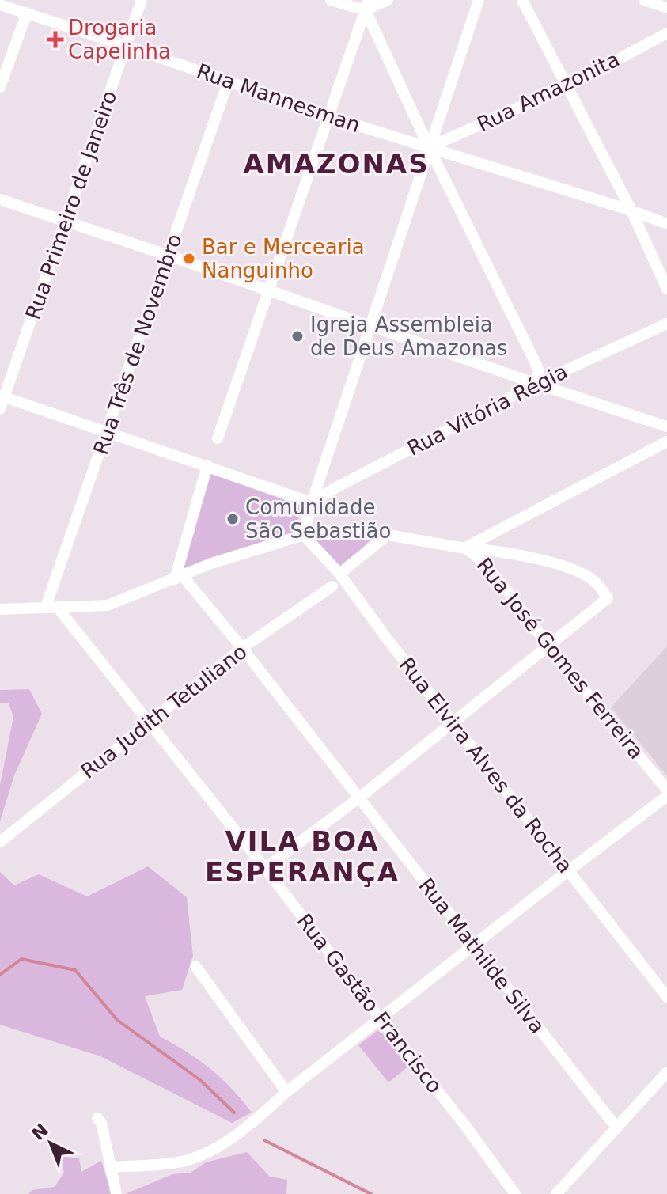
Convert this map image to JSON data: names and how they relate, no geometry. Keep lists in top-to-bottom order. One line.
{"streets":{"street":["Rua Amazonita","Rua Mannesman","Rua Primeiro de Janeiro","Rua Três de Novembro","Rua Vitória Régia","Rua José Gomes Ferreira","Rua Judith Tetuliano","Rua Elvira Alves da Rocha","Rua Mathilde Silva","Rua Gastão Francisco"]},"crossings":[["Rua Amazonita","Rua Mannesman"],["Rua Mannesman","Rua Primeiro de Janeiro"],["Rua Mannesman","Rua Três de Novembro"],["Rua Três de Novembro","Rua José Gomes Ferreira"],["Rua Três de Novembro","Rua Gastão Francisco"],["Rua José Gomes Ferreira","Rua Elvira Alves da Rocha"],["Rua José Gomes Ferreira","Rua Mathilde Silva"],["Rua José Gomes Ferreira","Rua Gastão Francisco"],["Rua Judith Tetuliano","Rua Mathilde Silva"],["Rua Judith Tetuliano","Rua Gastão Francisco"]],"districts":["AMAZONAS","VILA BOA ESPERANÇA"],"places":{"health":["Drogaria Capelinha"],"other":["Bar e Mercearia Nanguinho","Igreja Assembleia de Deus Amazonas","Comunidade São Sebastião"]},"north":"top left"}
